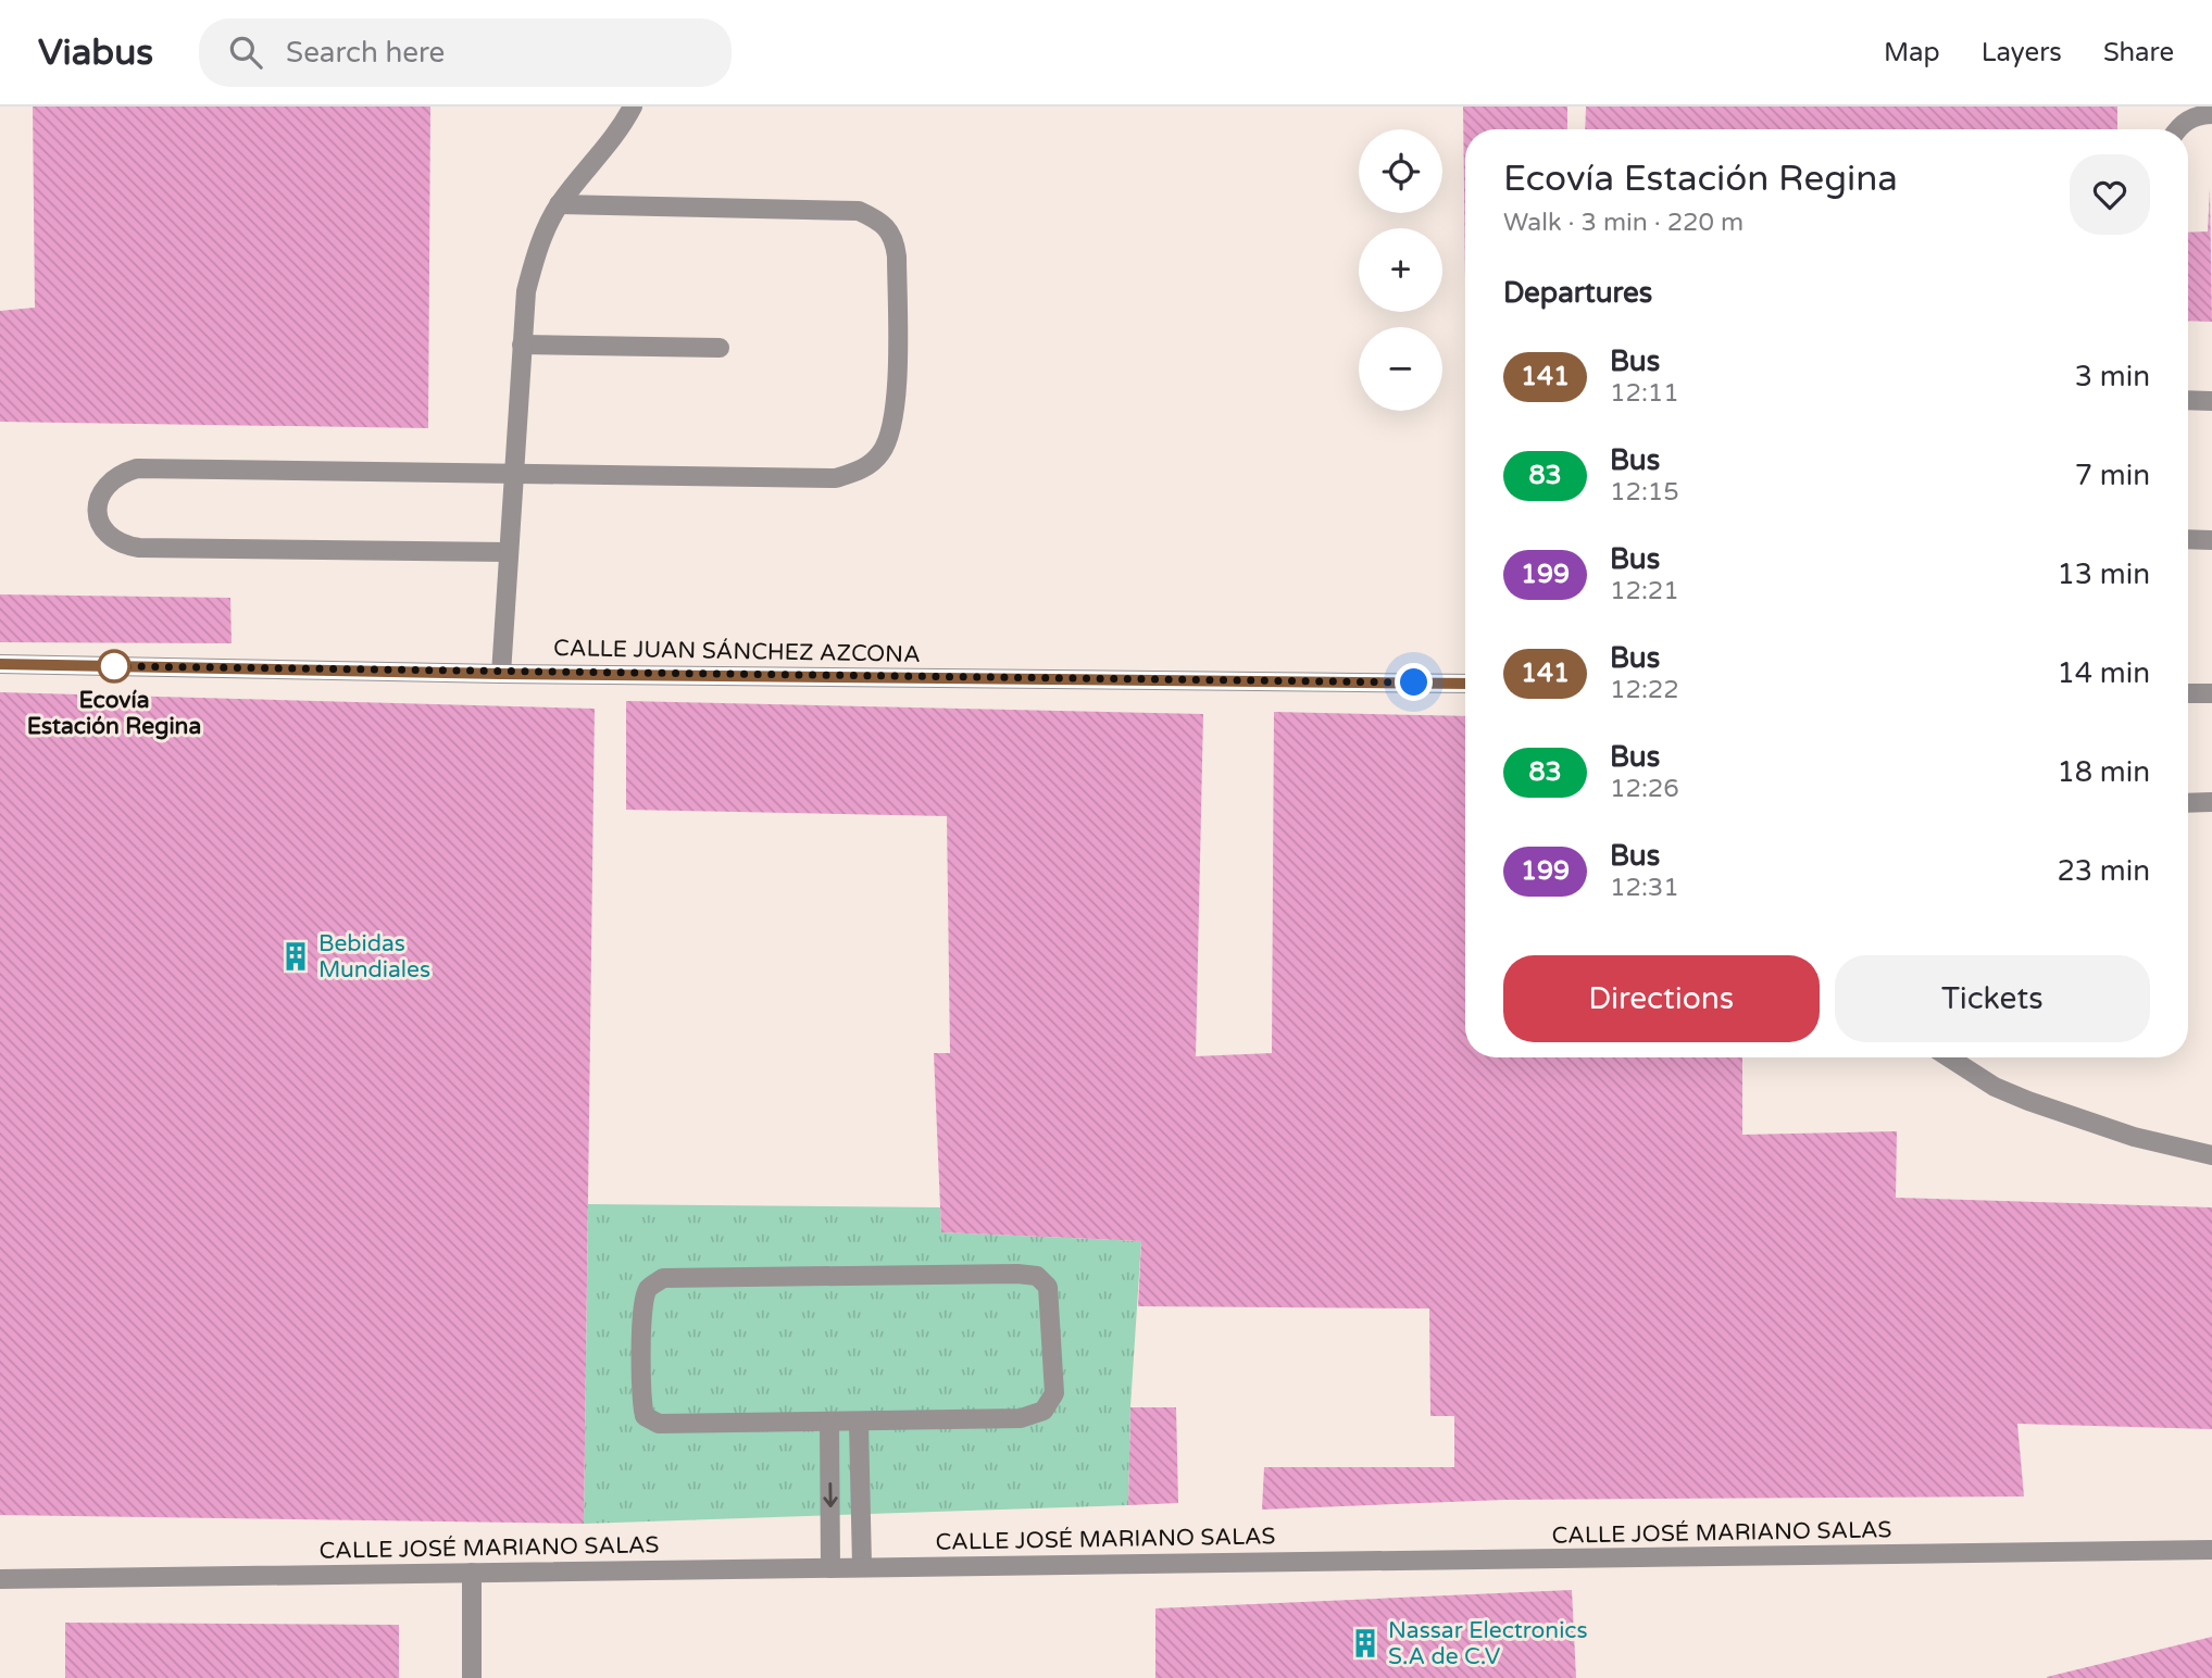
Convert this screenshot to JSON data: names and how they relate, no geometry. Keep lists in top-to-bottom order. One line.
{"streets":{"street":["CALLE JUAN SÁNCHEZ AZCONA","CALLE JOSÉ MARIANO SALAS"]},"places":{"other":["Ecovía Estación Regina"],"building":["Bebidas Mundiales","Nassar Electronics S.A de C.V"]},"lines":["bus line 141"],"page":{"header":"Viabus","search":"Search here","nav":["Map","Layers","Share"],"map_buttons":["+","−"],"heading":[["Ecovía Estación Regina","Walk · 3 min · 220 m"],"Departures"],"list":[{"mark":"141","name":"Bus","note":"12:11","value":"3 min"},{"mark":"83","name":"Bus","note":"12:15","value":"7 min"},{"mark":"199","name":"Bus","note":"12:21","value":"13 min"},{"mark":"141","name":"Bus","note":"12:22","value":"14 min"},{"mark":"83","name":"Bus","note":"12:26","value":"18 min"},{"mark":"199","name":"Bus","note":"12:31","value":"23 min"}],"buttons":["Directions","Tickets"]}}
